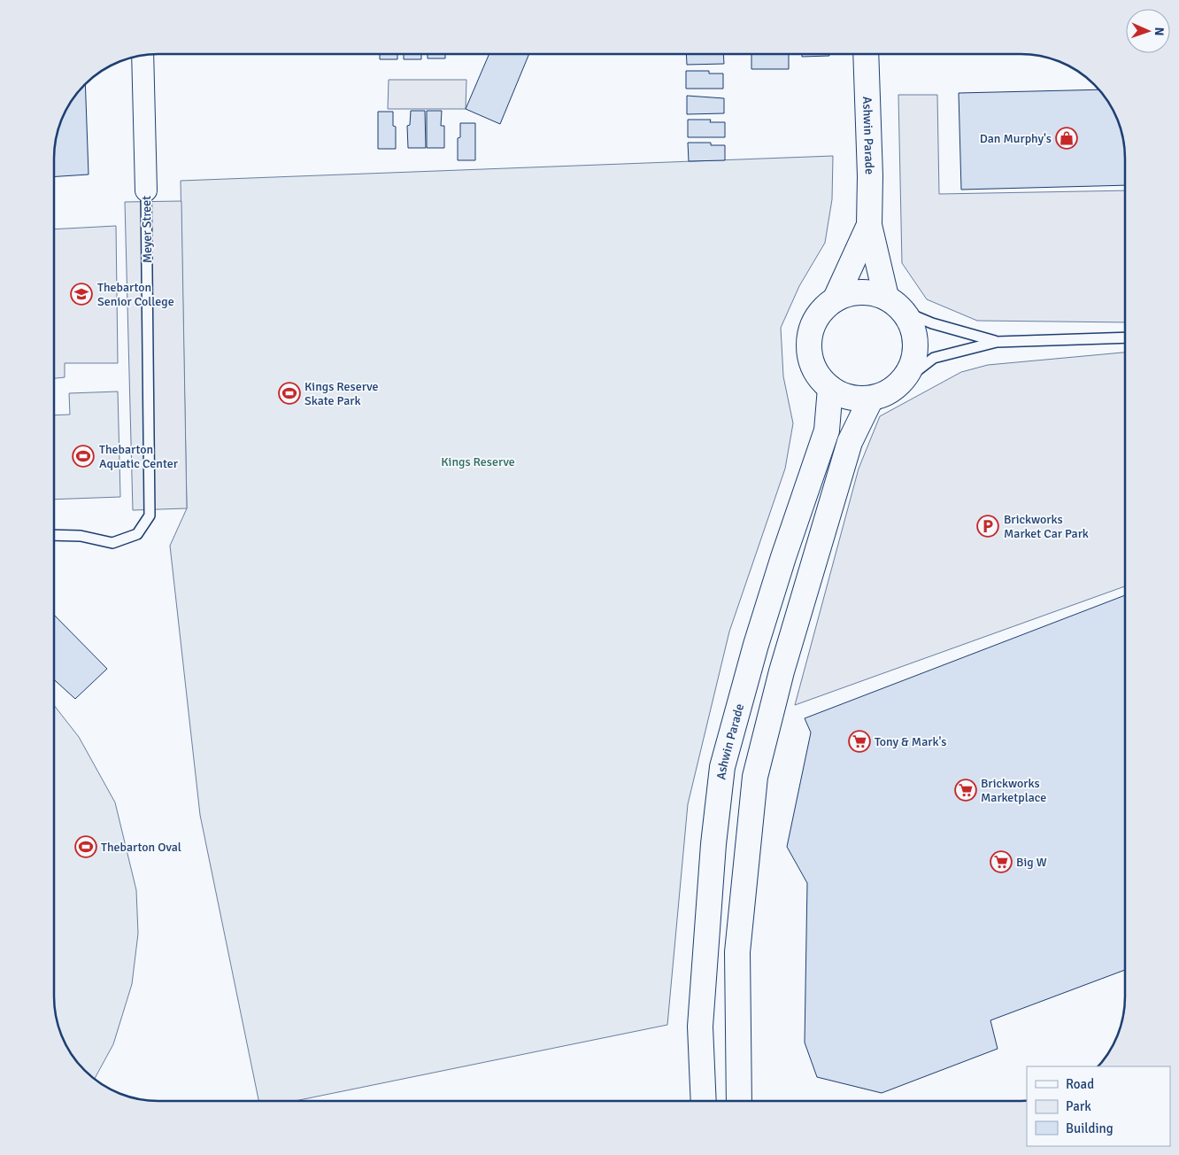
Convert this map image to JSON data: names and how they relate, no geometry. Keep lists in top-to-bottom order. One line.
{"streets":{"street":["Ashwin Parade","Meyer Street"]},"parks":["Kings Reserve"],"places":{"shop":["Dan Murphy's"],"school or university":["Thebarton Senior College"],"sports":["Kings Reserve Skate Park","Thebarton Aquatic Center","Thebarton Oval"],"parking":["Brickworks Market Car Park"],"supermarket":["Tony & Mark's","Brickworks Marketplace","Big W"]},"legend":["Road","Park","Building"],"north":"right"}
